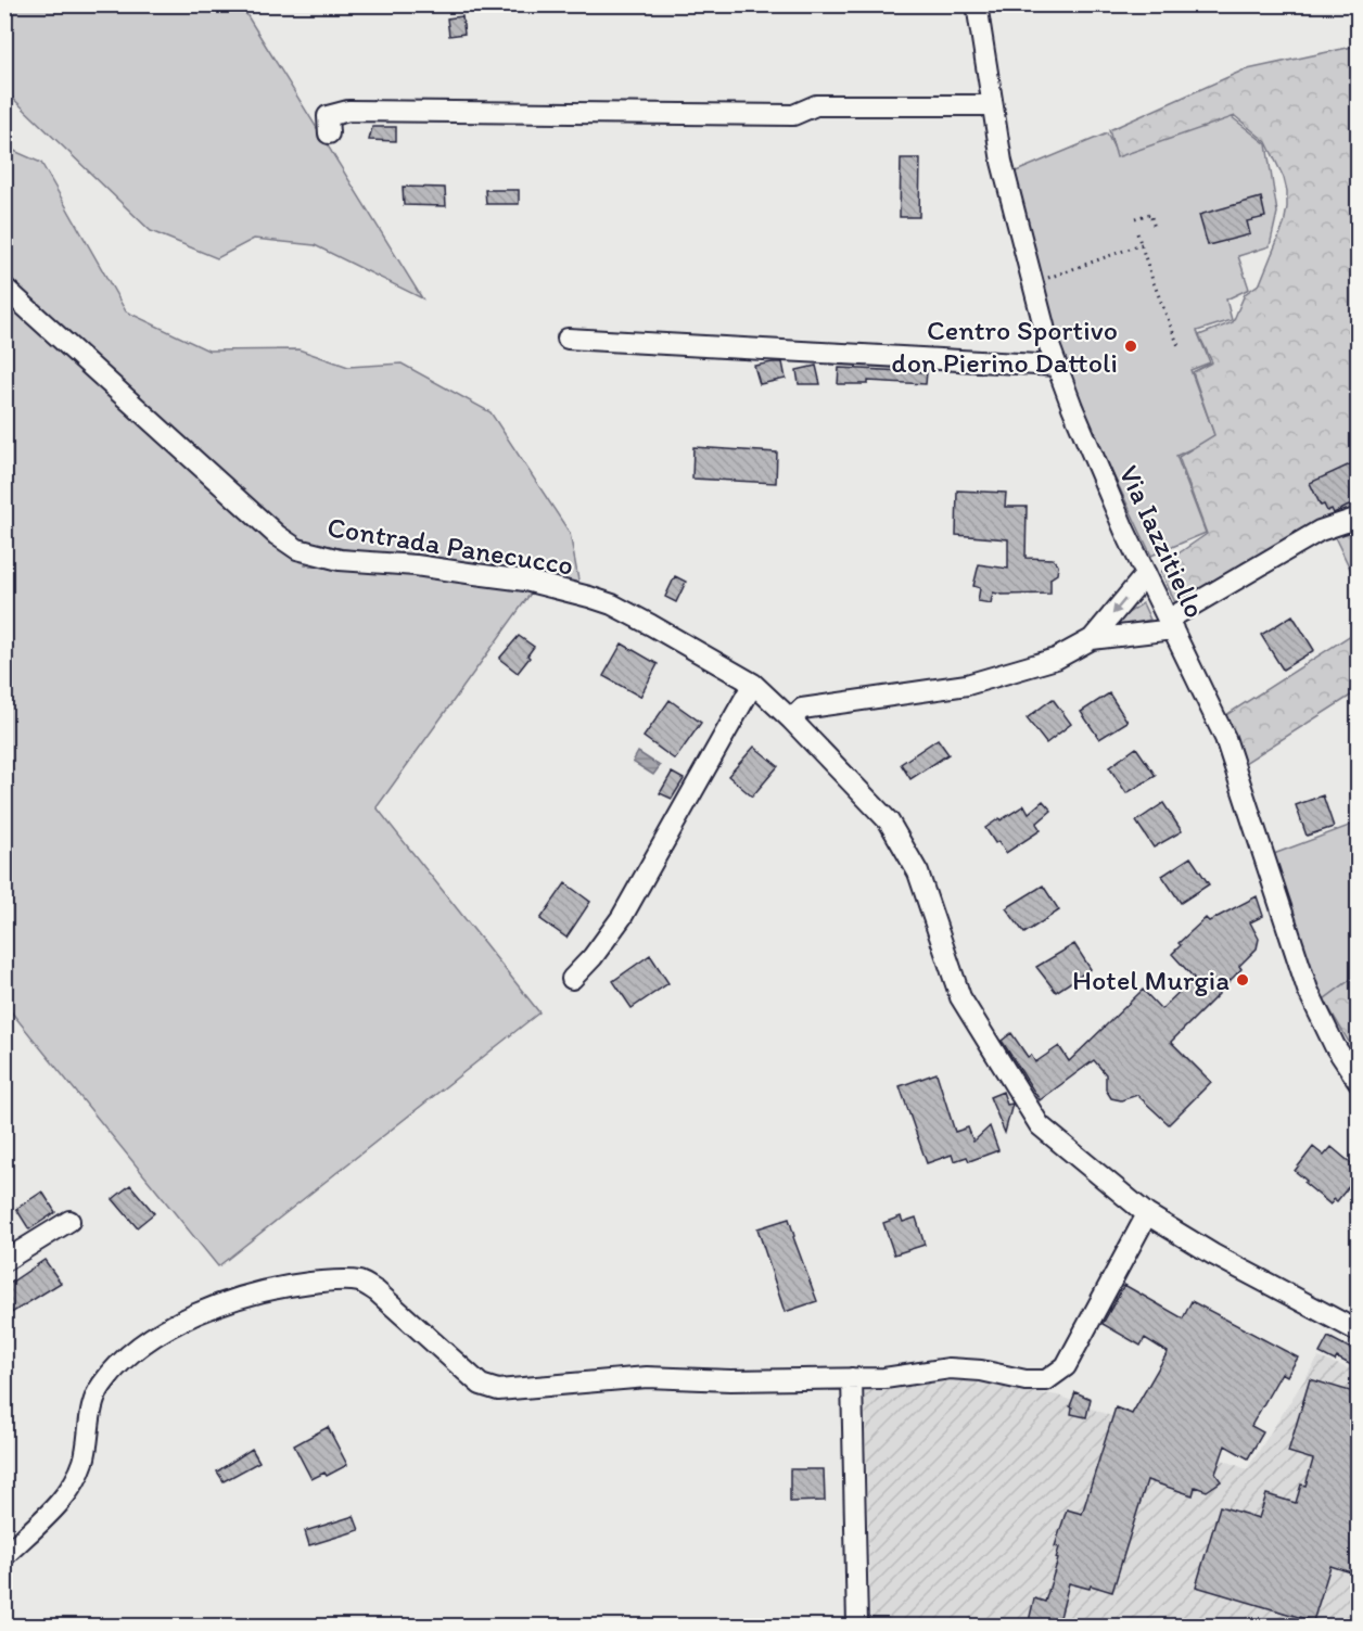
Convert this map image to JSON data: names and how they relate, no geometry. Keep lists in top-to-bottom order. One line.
{"streets":{"street":["Via Iazzitiello","Contrada Panecucco"]},"places":["Centro Sportivo don Pierino Dattoli","Hotel Murgia"]}
